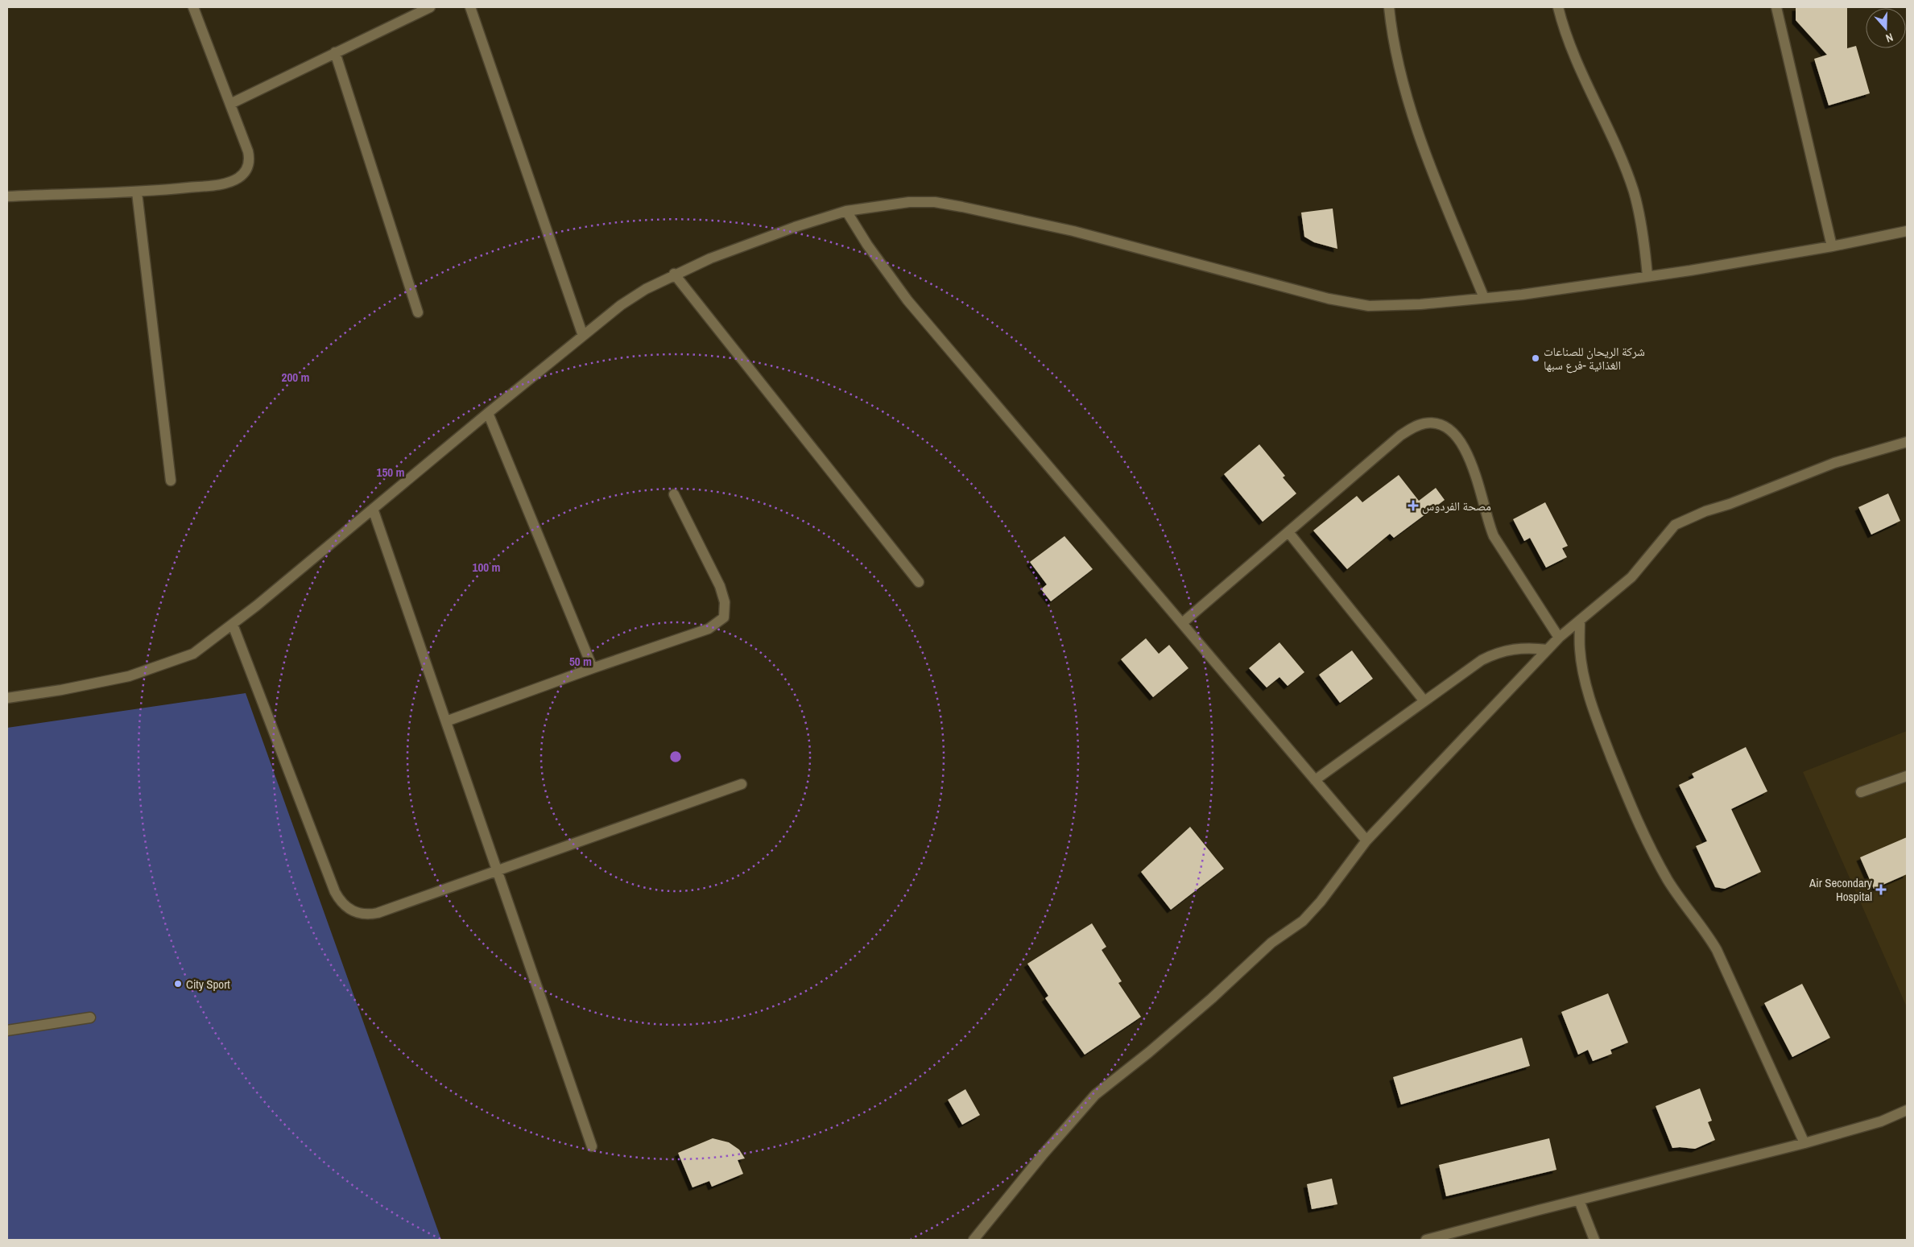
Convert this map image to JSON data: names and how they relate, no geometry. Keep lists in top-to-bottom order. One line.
{"places":{"other":["شركة الريحان للصناعات الغذائية -فرع سبها","City Sport"],"health":["مصحة الفردوس","Air Secondary Hospital"]},"north":"bottom","rings":["200 m","150 m","100 m","50 m"]}
